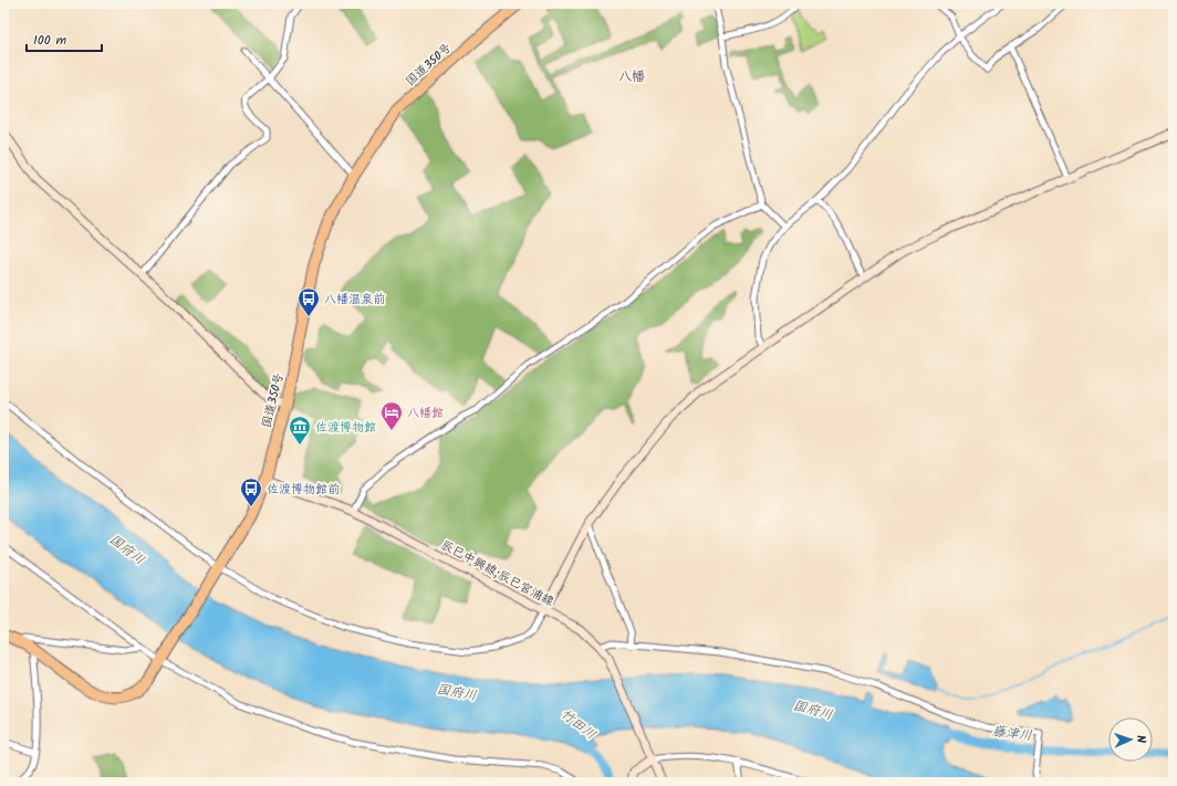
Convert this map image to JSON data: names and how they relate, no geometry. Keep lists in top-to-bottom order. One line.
{"streets":{"highway":["国道350号"],"street":["辰巳中興線;辰巳宮浦線"]},"crossings":[["国道350号","辰巳中興線;辰巳宮浦線"]],"districts":["八幡"],"water":["国府川","竹田川","藤津川"],"places":{"bus stop":["八幡温泉前","佐渡博物館前"],"hotel":["八幡館"],"museum":["佐渡博物館"]},"scale_bar":"100 m","north":"right"}
